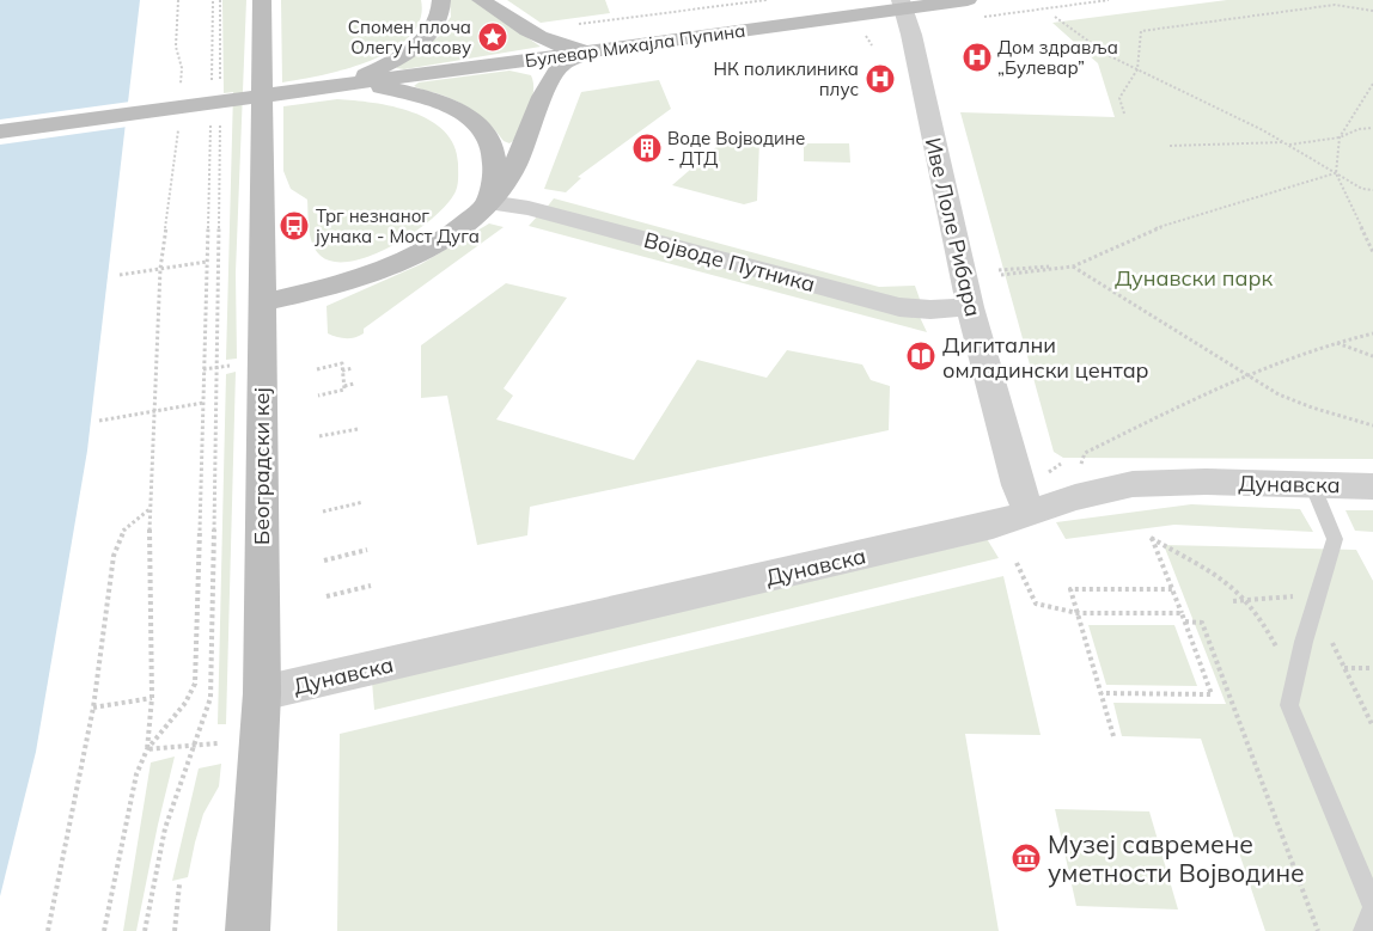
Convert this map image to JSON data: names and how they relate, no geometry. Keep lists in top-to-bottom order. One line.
{"streets":{"main road":["Булевар Михајла Пупина","Београдски кеј"],"street":["Иве Лоле Рибара","Војводе Путника","Дунавска"]},"crossings":[["Булевар Михајла Пупина","Иве Лоле Рибара"],["Иве Лоле Рибара","Војводе Путника"],["Иве Лоле Рибара","Дунавска"],["Београдски кеј","Дунавска"]],"parks":["Дунавски парк"],"places":{"place":["Спомен плоча Олегу Насову"],"hospital":["Дом здравља „Булевар”","НК поликлиника плус"],"building":["Воде Војводине - ДТД"],"bus stop":["Трг незнаног јунака - Мост Дуга"],"library":["Дигитални омладински центар"],"museum":["Музеј савремене уметности Војводине"]}}
